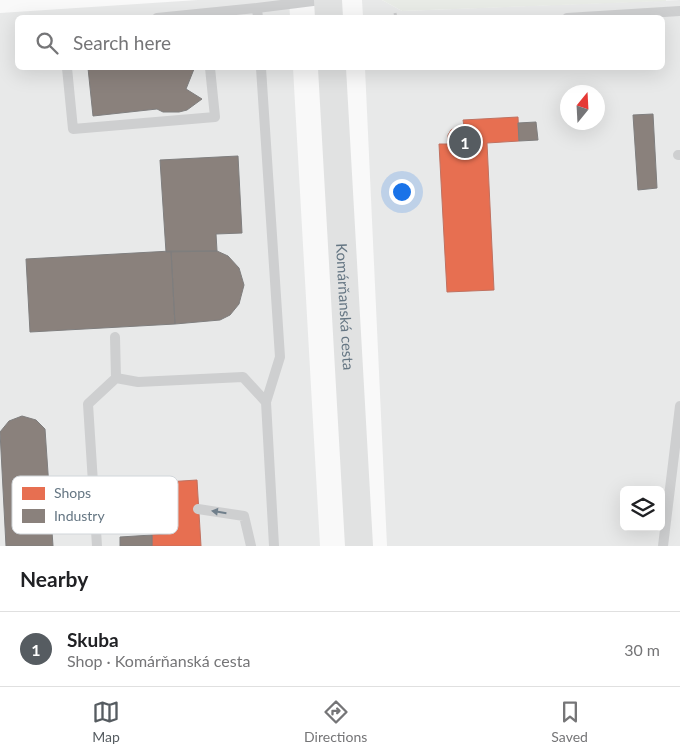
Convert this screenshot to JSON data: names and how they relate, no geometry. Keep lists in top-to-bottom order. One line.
{"streets":{"main road":["Komárňanská cesta"]},"legend":["Shops","Industry"],"north":"top","page":{"search":"Search here","pins":"1","heading":"Nearby","list":[{"mark":"1","name":"Skuba","note":"Shop · Komárňanská cesta","value":"30 m"}],"nav":["Map","Directions","Saved"]}}
